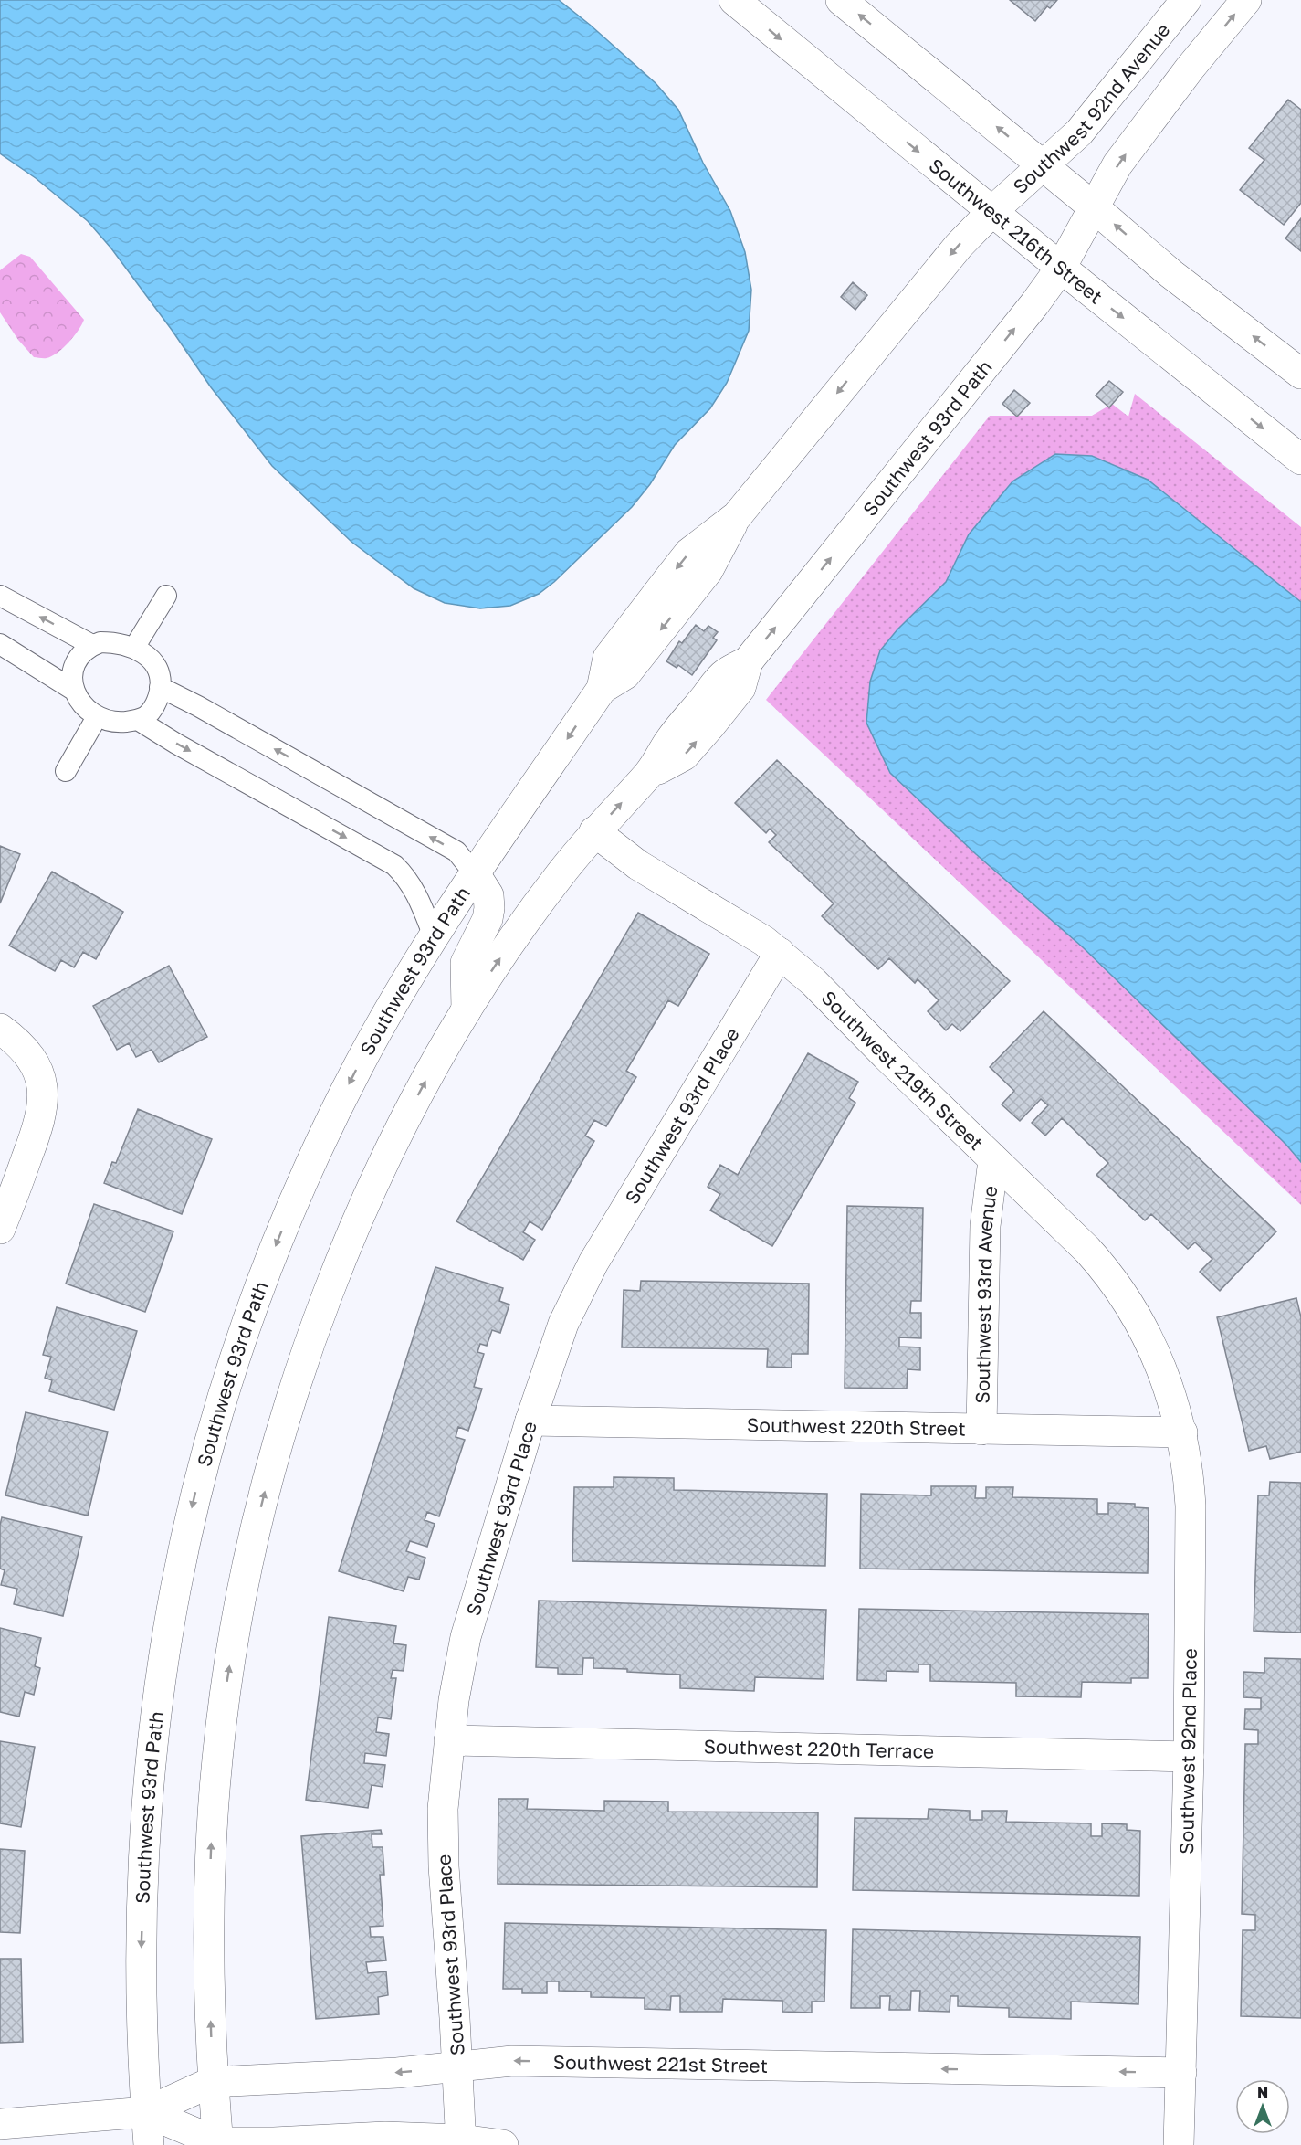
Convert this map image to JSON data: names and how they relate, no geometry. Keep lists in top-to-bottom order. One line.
{"streets":{"street":["Southwest 92nd Avenue","Southwest 216th Street","Southwest 93rd Path","Southwest 219th Street","Southwest 93rd Place","Southwest 93rd Avenue","Southwest 220th Street","Southwest 220th Terrace","Southwest 92nd Place","Southwest 221st Street"]},"crossings":[["Southwest 92nd Avenue","Southwest 216th Street"],["Southwest 92nd Avenue","Southwest 93rd Path"],["Southwest 216th Street","Southwest 93rd Path"],["Southwest 93rd Path","Southwest 219th Street"],["Southwest 93rd Path","Southwest 221st Street"],["Southwest 219th Street","Southwest 93rd Place"],["Southwest 219th Street","Southwest 93rd Avenue"],["Southwest 219th Street","Southwest 92nd Place"],["Southwest 93rd Place","Southwest 220th Street"],["Southwest 93rd Place","Southwest 220th Terrace"],["Southwest 93rd Place","Southwest 221st Street"],["Southwest 93rd Avenue","Southwest 220th Street"],["Southwest 220th Street","Southwest 92nd Place"],["Southwest 220th Terrace","Southwest 92nd Place"],["Southwest 92nd Place","Southwest 221st Street"]],"one_way":["Southwest 221st Street"],"north":"top"}
